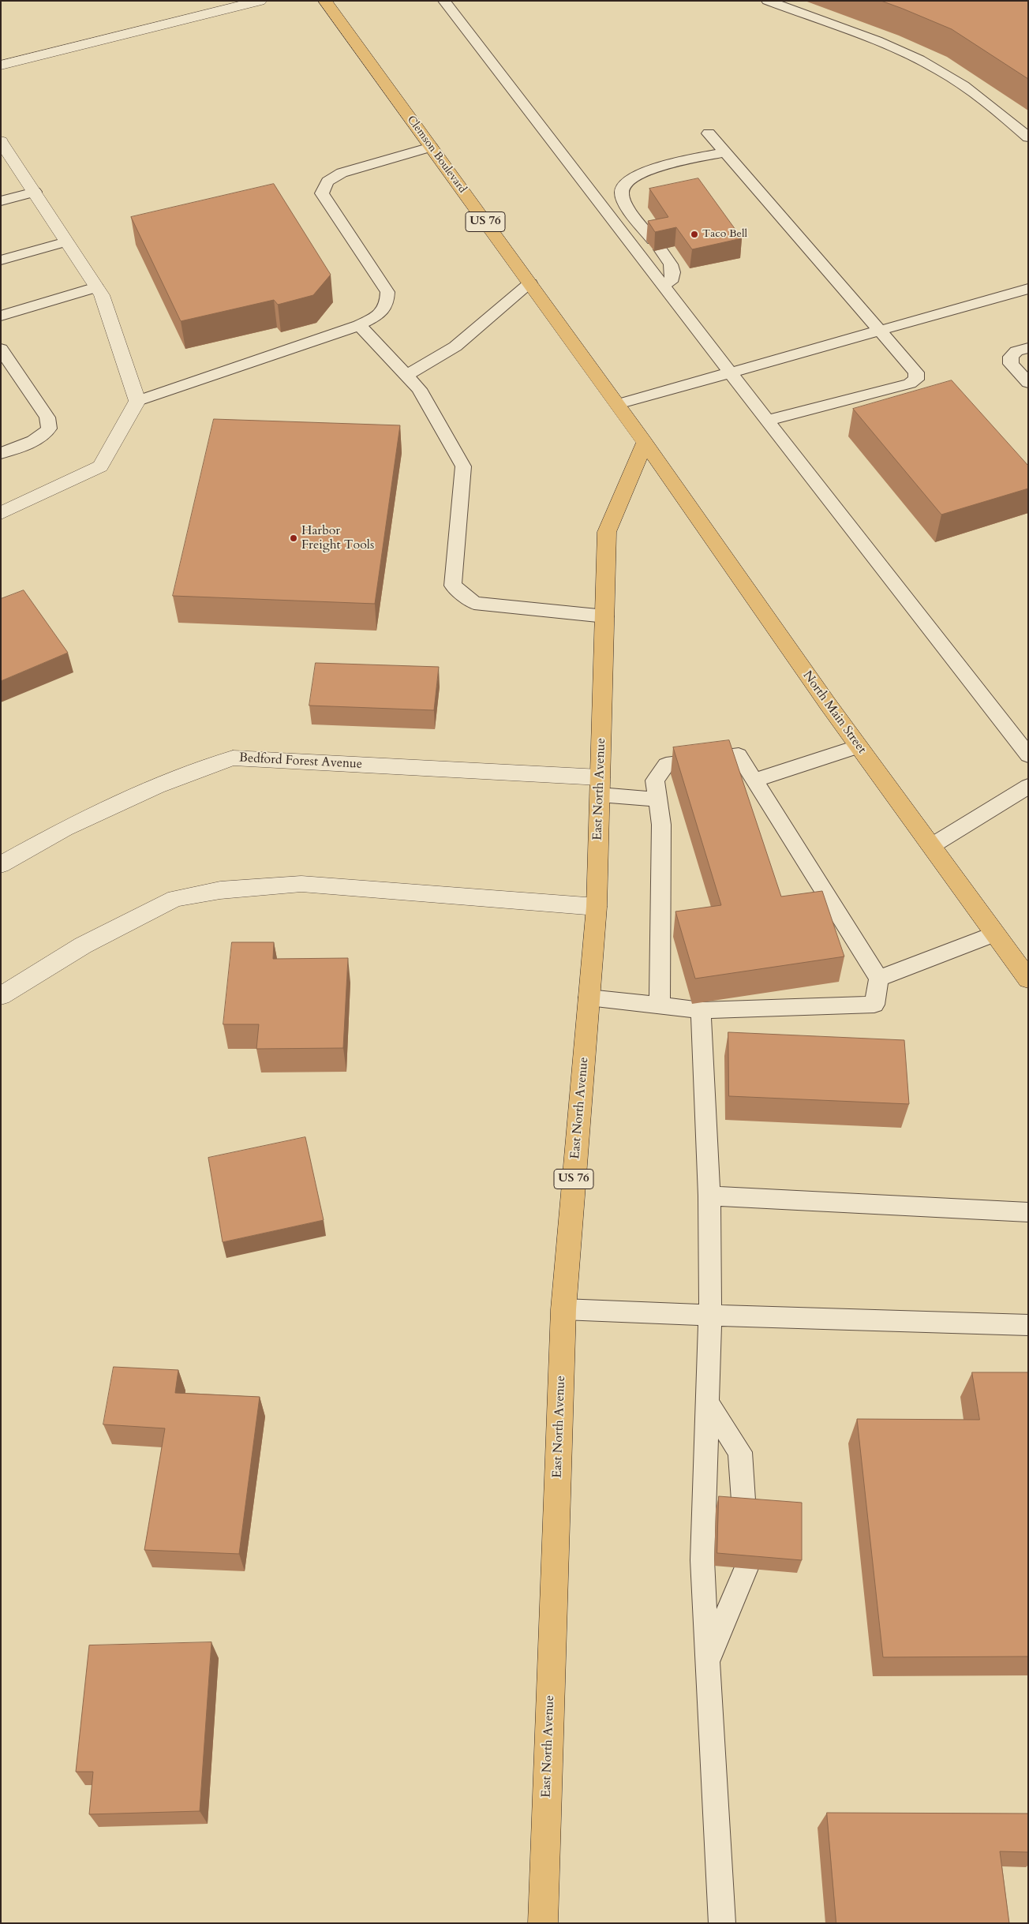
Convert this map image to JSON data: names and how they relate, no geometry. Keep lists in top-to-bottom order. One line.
{"streets":{"main road":["Clemson Boulevard","US 76","North Main Street","East North Avenue"],"street":["Bedford Forest Avenue"]},"crossings":[["Clemson Boulevard","North Main Street"],["Clemson Boulevard","East North Avenue"],["North Main Street","East North Avenue"],["Bedford Forest Avenue","East North Avenue"]],"places":["Taco Bell","Harbor Freight Tools"]}
